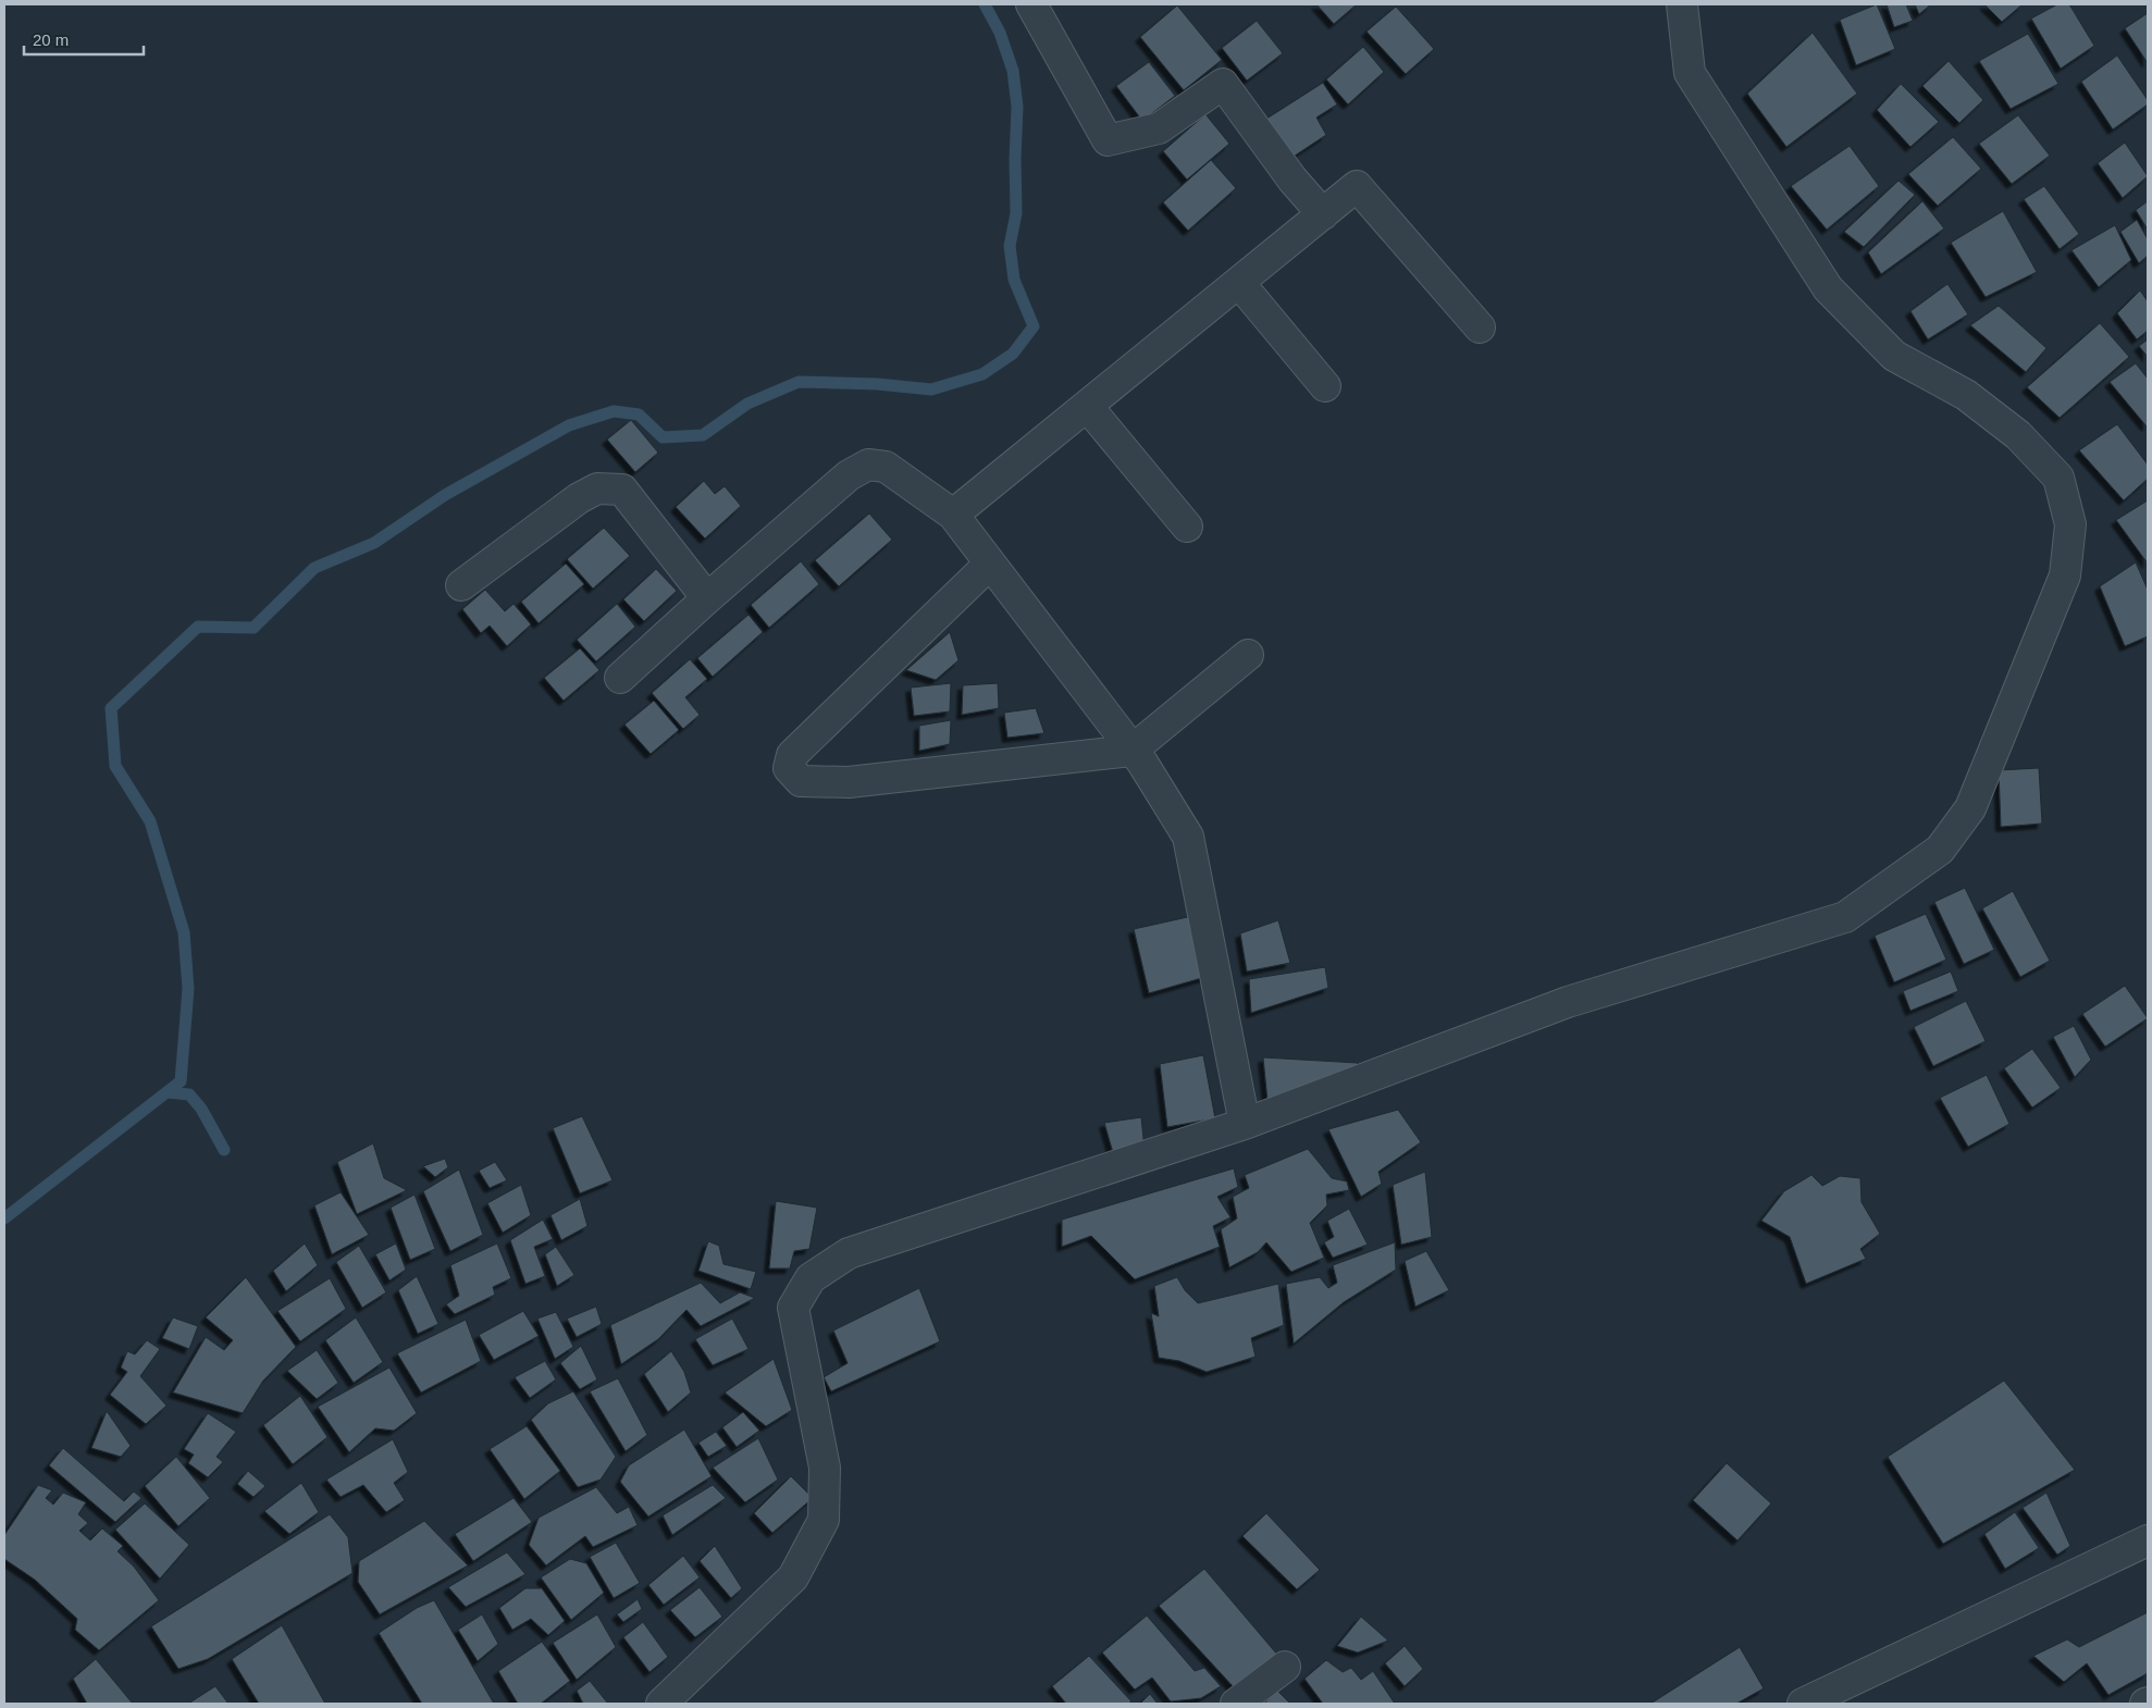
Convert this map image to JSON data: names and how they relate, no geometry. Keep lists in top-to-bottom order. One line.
{"scale_bar":"20 m"}
